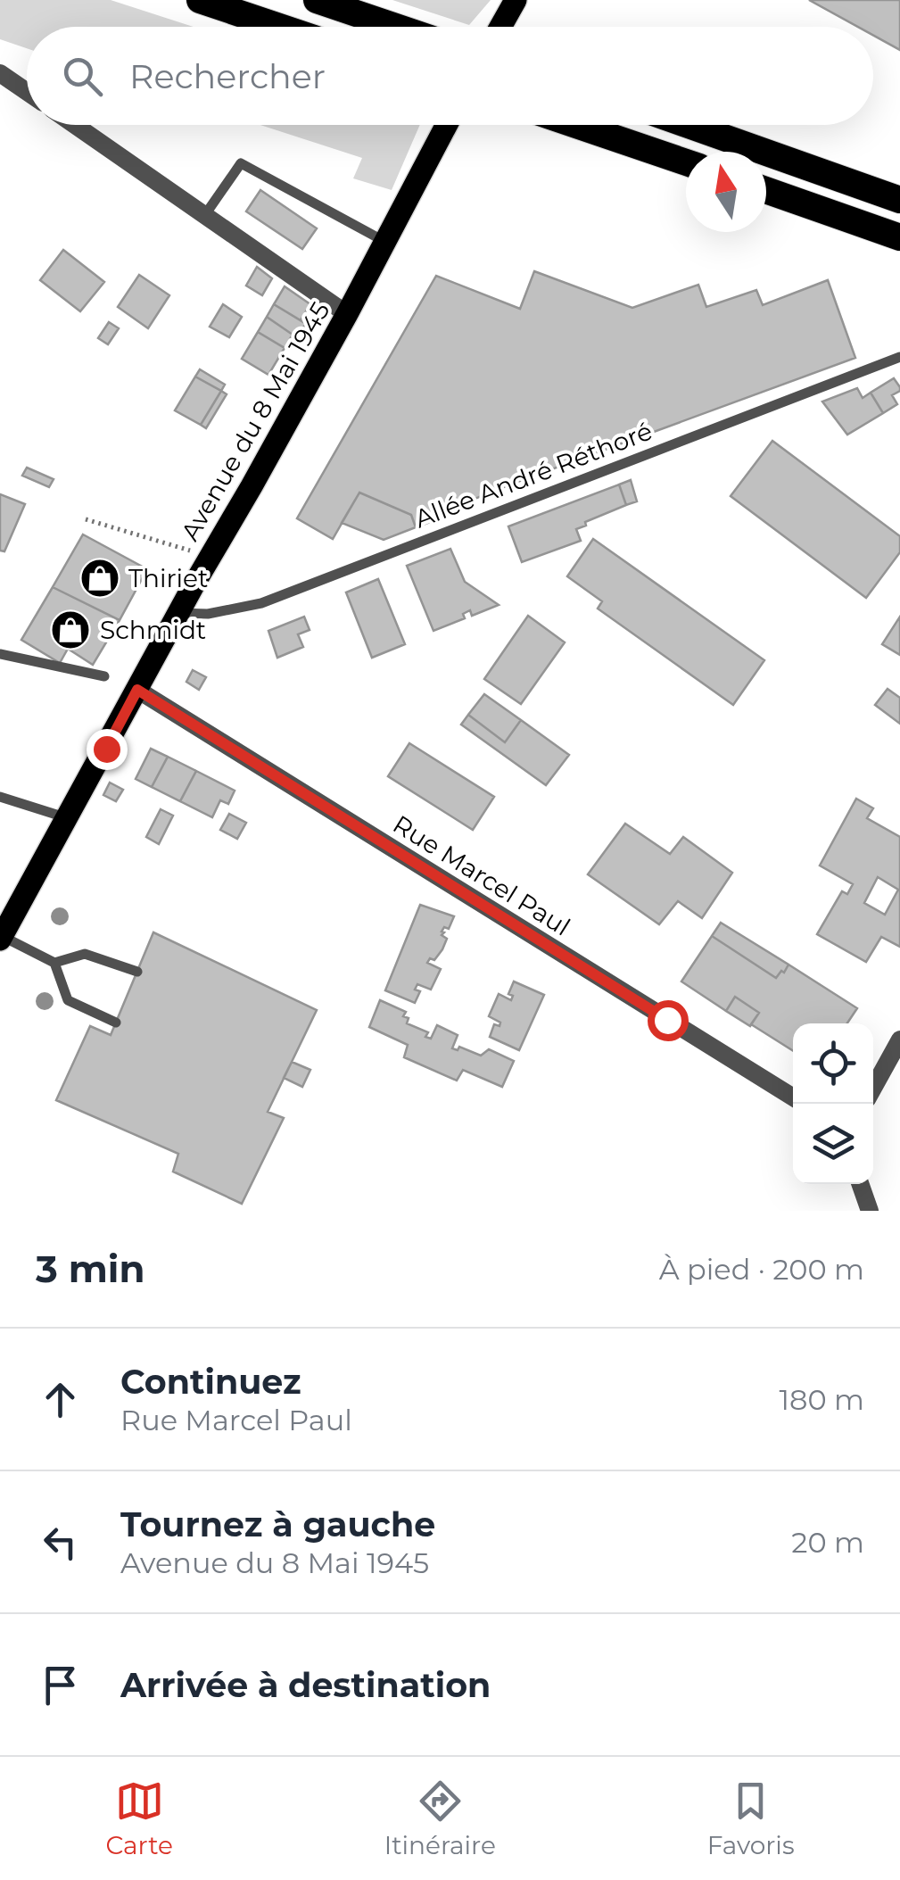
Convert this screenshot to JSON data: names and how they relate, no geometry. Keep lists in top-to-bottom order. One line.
{"streets":{"main road":["Avenue du 8 Mai 1945"],"street":["Rue Marcel Paul"],"lane":["Allée André Réthoré"]},"crossings":[["Avenue du 8 Mai 1945","Allée André Réthoré"],["Avenue du 8 Mai 1945","Rue Marcel Paul"]],"places":{"shop":["Thiriet","Schmidt"]},"north":"top","page":{"search":"Rechercher","heading":["3 min","À pied · 200 m"],"list":[["Continuez","Rue Marcel Paul","180 m"],["Tournez à gauche","Avenue du 8 Mai 1945","20 m"],"Arrivée à destination"],"nav":["Carte","Itinéraire","Favoris"]}}
